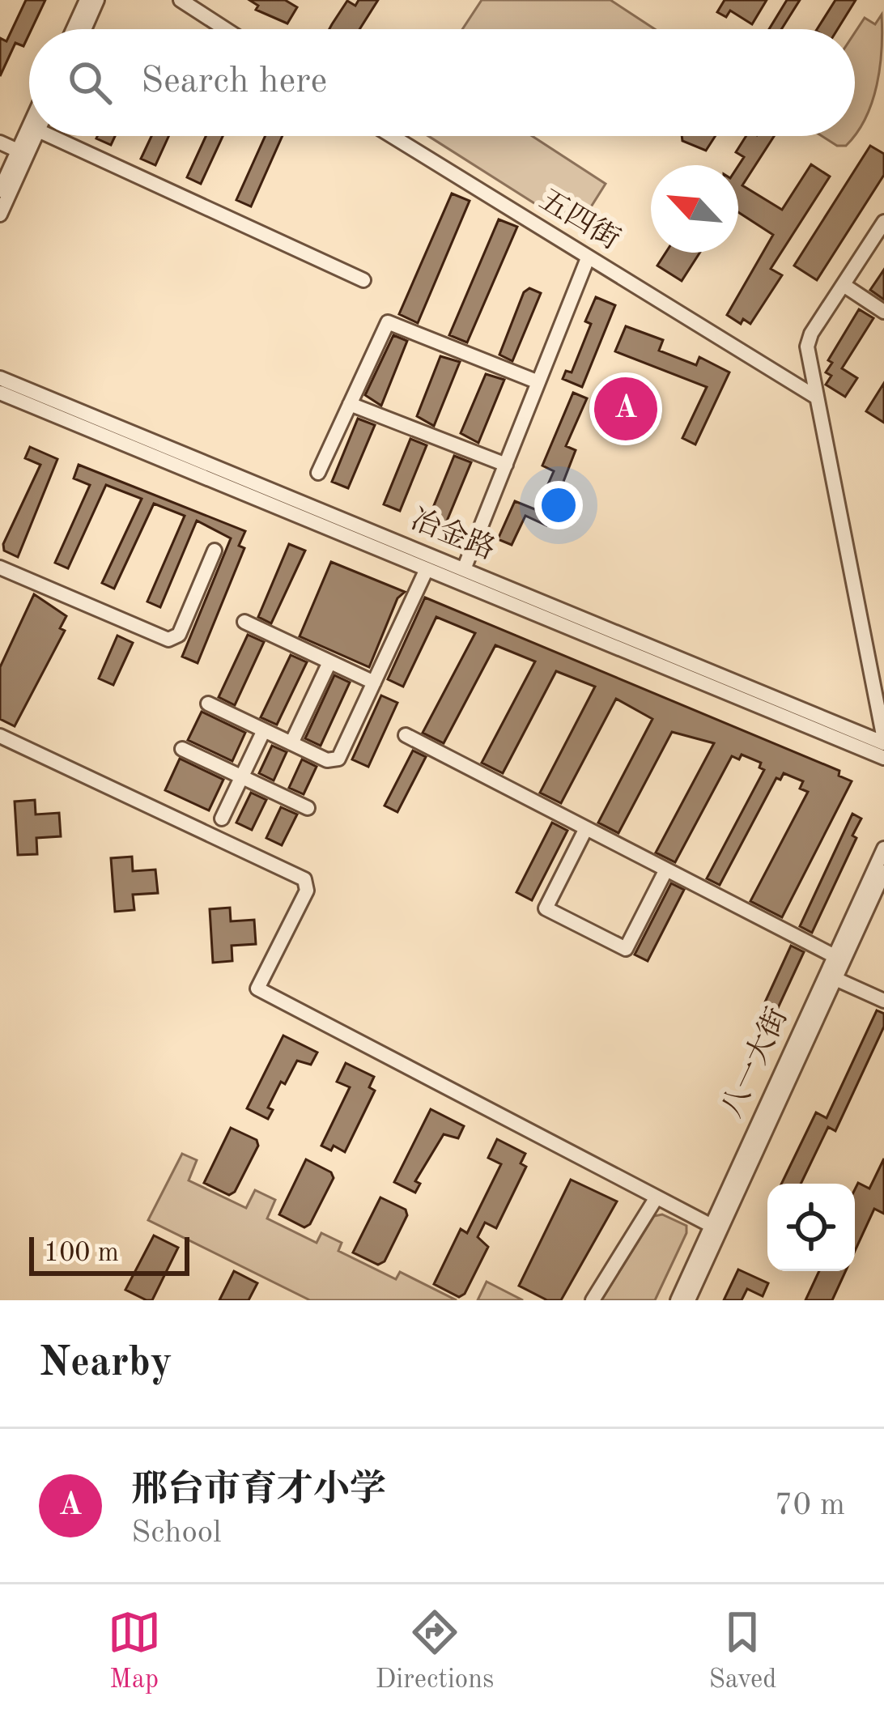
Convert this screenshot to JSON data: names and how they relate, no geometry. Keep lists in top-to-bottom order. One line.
{"streets":{"street":["五四街","冶金路","八一大街"]},"scale_bar":"100 m","north":"top left","page":{"search":"Search here","pins":"A","scale":"100 m","heading":"Nearby","list":[{"mark":"A","name":"邢台市育才小学","note":"School","value":"70 m"}],"nav":["Map","Directions","Saved"]}}
